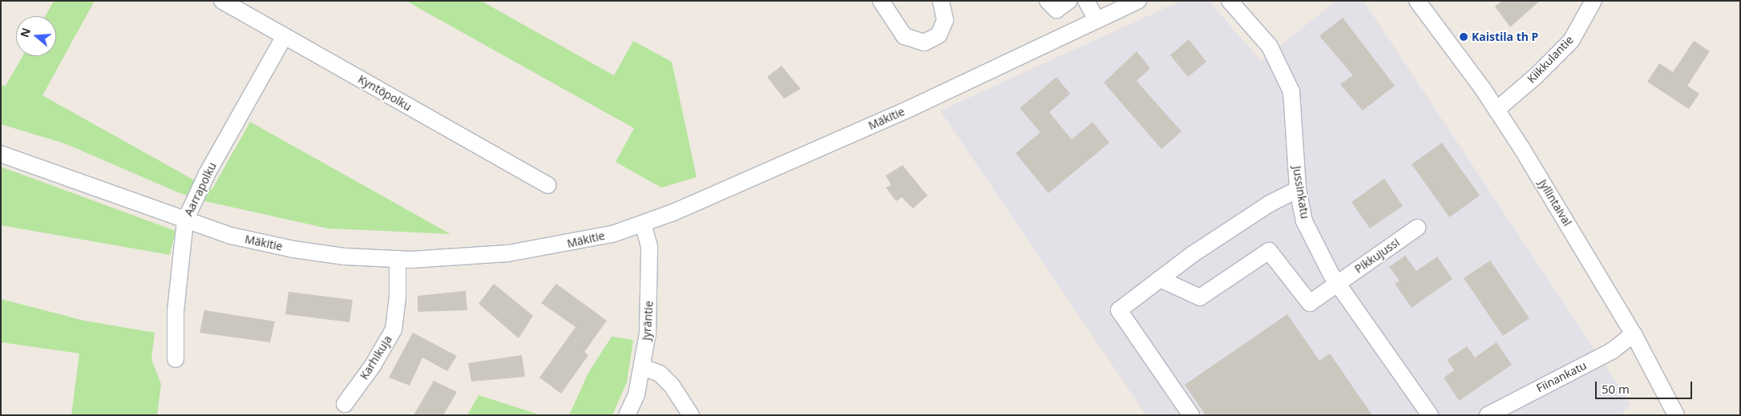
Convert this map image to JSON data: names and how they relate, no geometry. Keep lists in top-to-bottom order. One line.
{"streets":{"street":["Kiikkulantie","Kyntöpolku","Mäkitie","Aarrapolku","Jussinkatu","Jyllintaival","Pikkujussi","Jyräntie","Karhikuja","Fiinankatu"]},"crossings":[["Kiikkulantie","Jyllintaival"],["Kyntöpolku","Aarrapolku"],["Mäkitie","Aarrapolku"],["Mäkitie","Jyräntie"],["Mäkitie","Karhikuja"],["Jussinkatu","Pikkujussi"],["Jyllintaival","Fiinankatu"]],"places":["Kaistila th P"],"scale_bar":"50 m","north":"left"}
